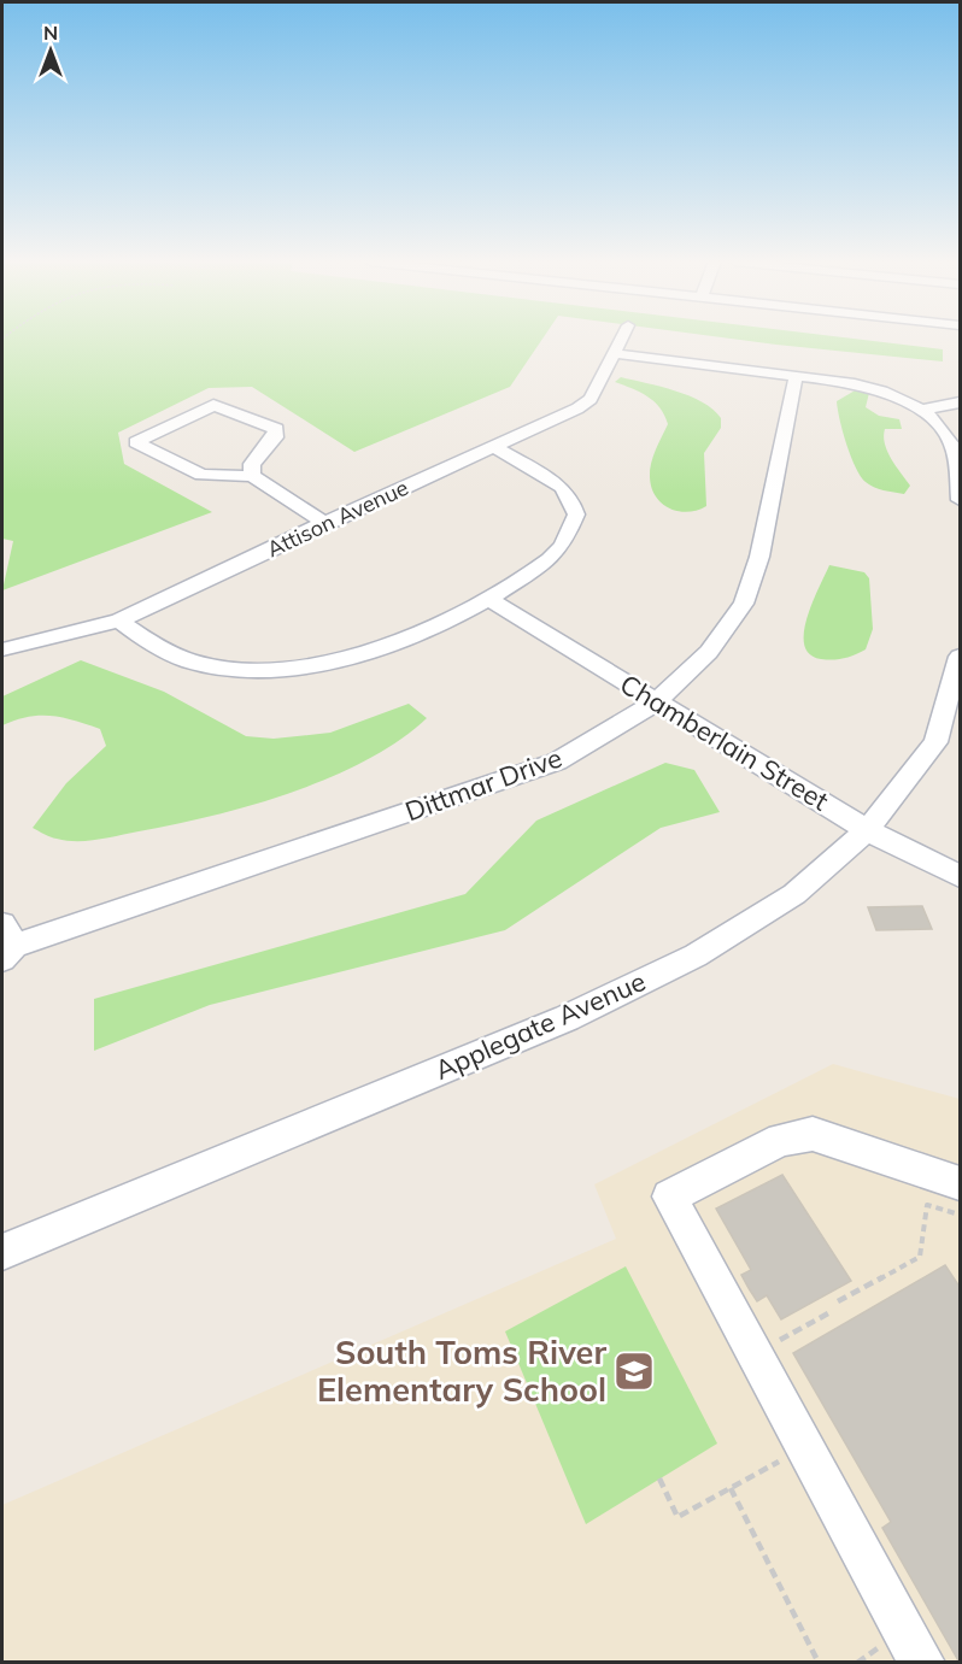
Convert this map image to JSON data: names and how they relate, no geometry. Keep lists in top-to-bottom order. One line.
{"streets":{"street":["Attison Avenue","Chamberlain Street","Dittmar Drive","Applegate Avenue"]},"crossings":[["Chamberlain Street","Dittmar Drive"],["Chamberlain Street","Applegate Avenue"]],"places":{"school or university":["South Toms River Elementary School"]},"north":"top"}
